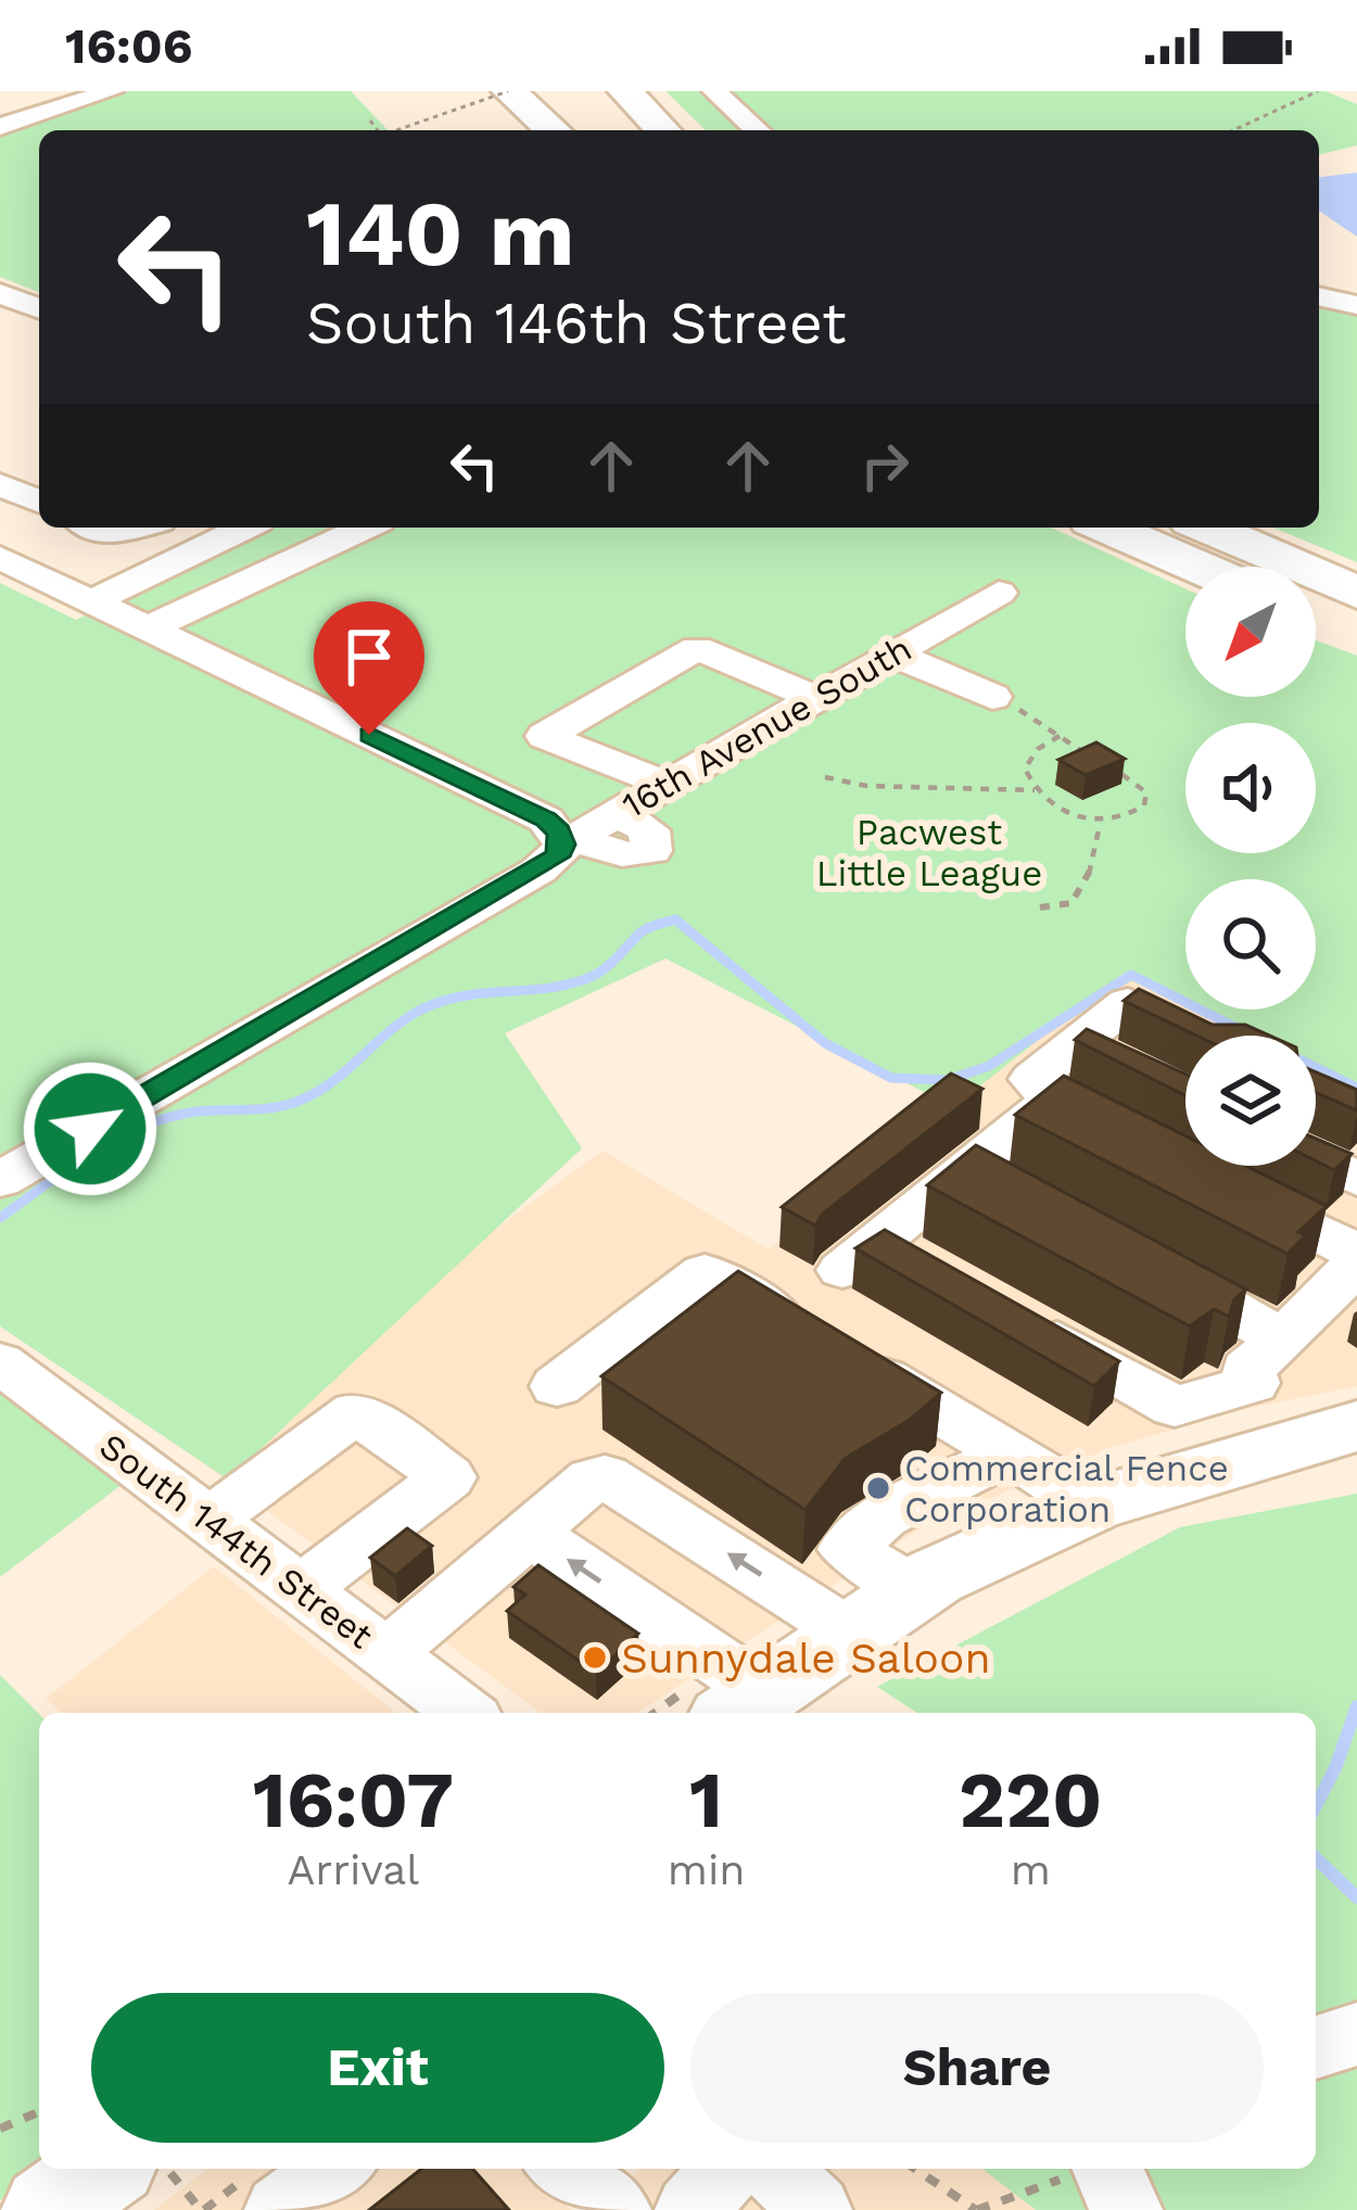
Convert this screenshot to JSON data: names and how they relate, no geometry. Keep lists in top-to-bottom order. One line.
{"streets":{"street":["16th Avenue South","South 144th Street"]},"parks":["Pacwest Little League"],"places":["Commercial Fence Corporation","Sunnydale Saloon"],"north":"bottom left","page":{"status":"16:06","turn":["140 m","South 146th Street"],"eta":["16:07","Arrival","1","min","220","m"],"buttons":["Exit","Share"]}}
